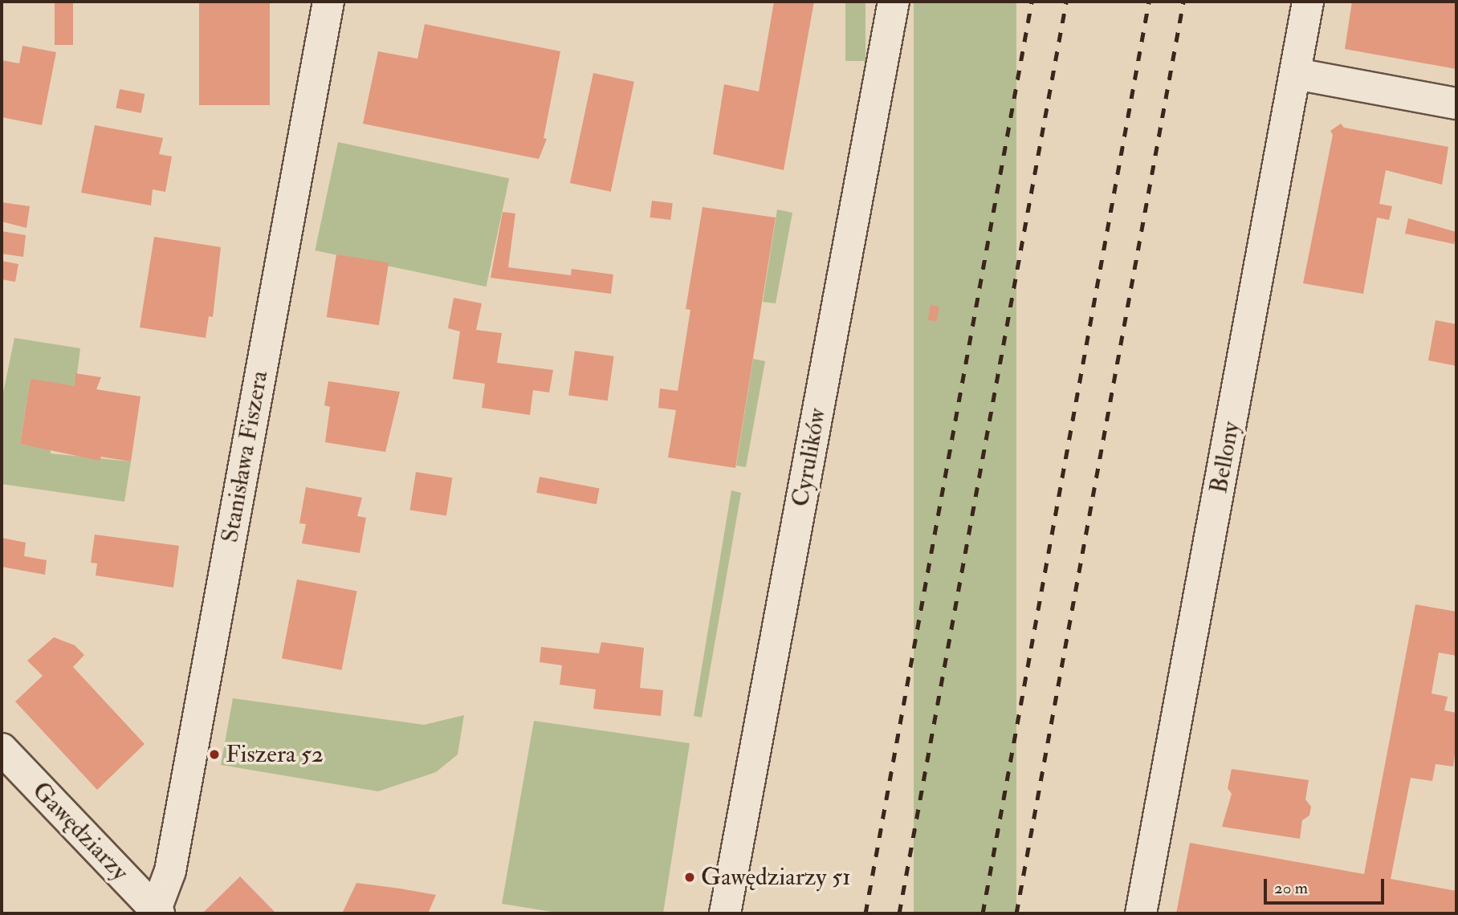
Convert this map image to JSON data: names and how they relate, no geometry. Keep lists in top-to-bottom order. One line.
{"streets":{"street":["Stanisława Fiszera","Cyrulików","Bellony","Gawędziarzy"]},"crossings":[["Stanisława Fiszera","Gawędziarzy"]],"places":["Fiszera 52","Gawędziarzy 51"],"scale_bar":"20 m"}
